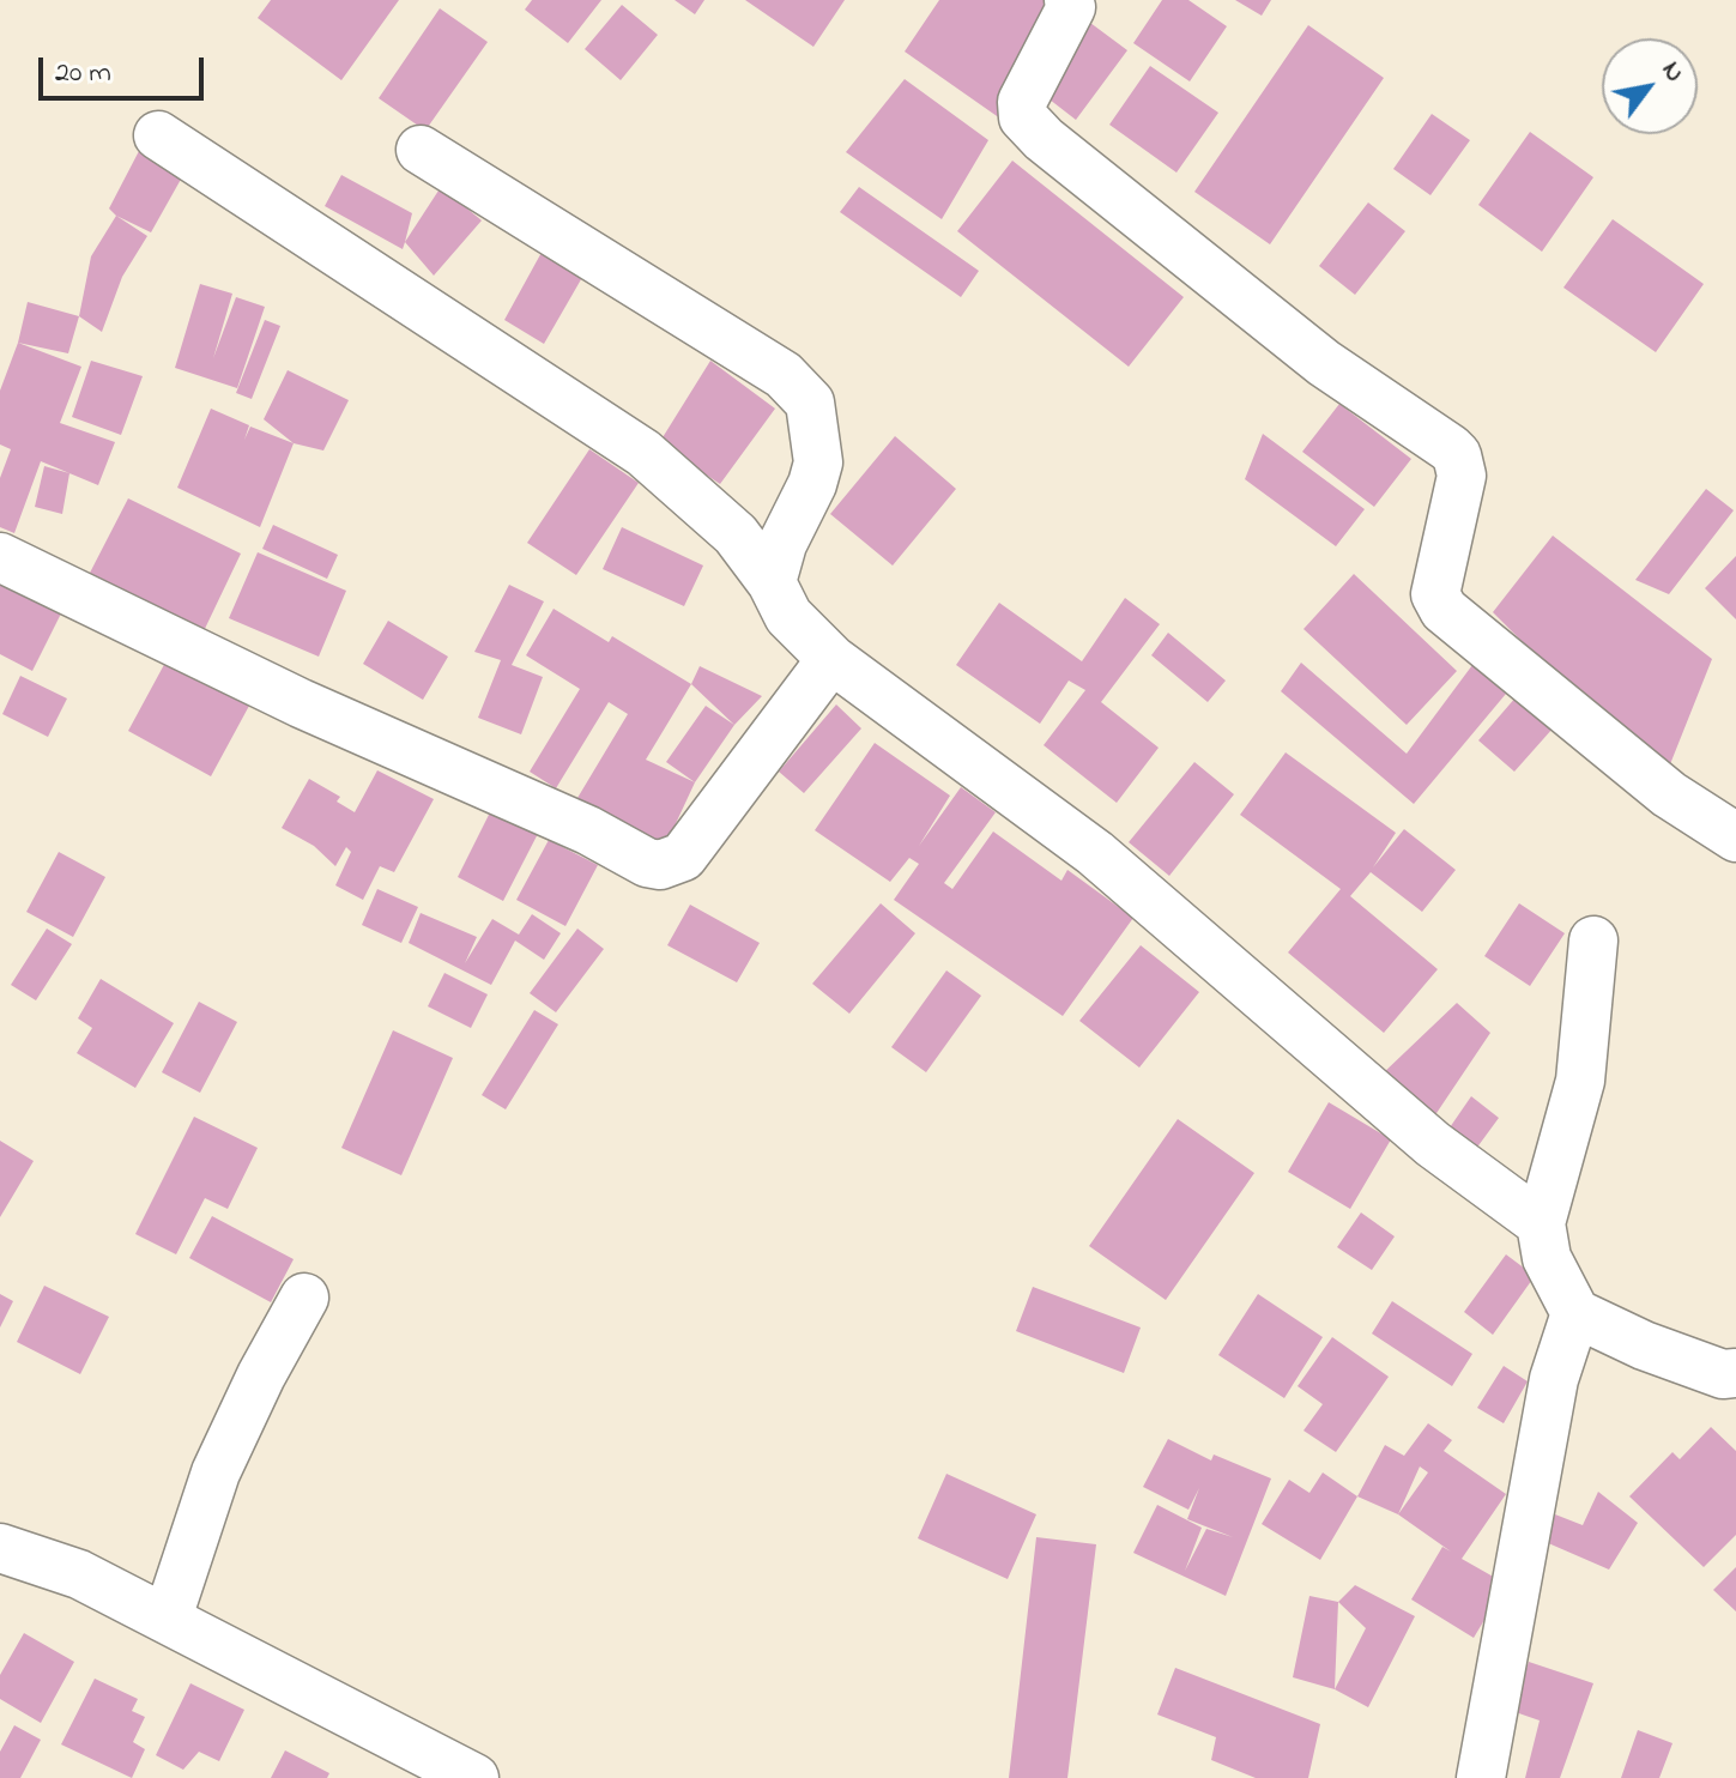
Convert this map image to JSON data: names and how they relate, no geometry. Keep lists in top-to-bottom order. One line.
{"scale_bar":"20 m","north":"top right"}
